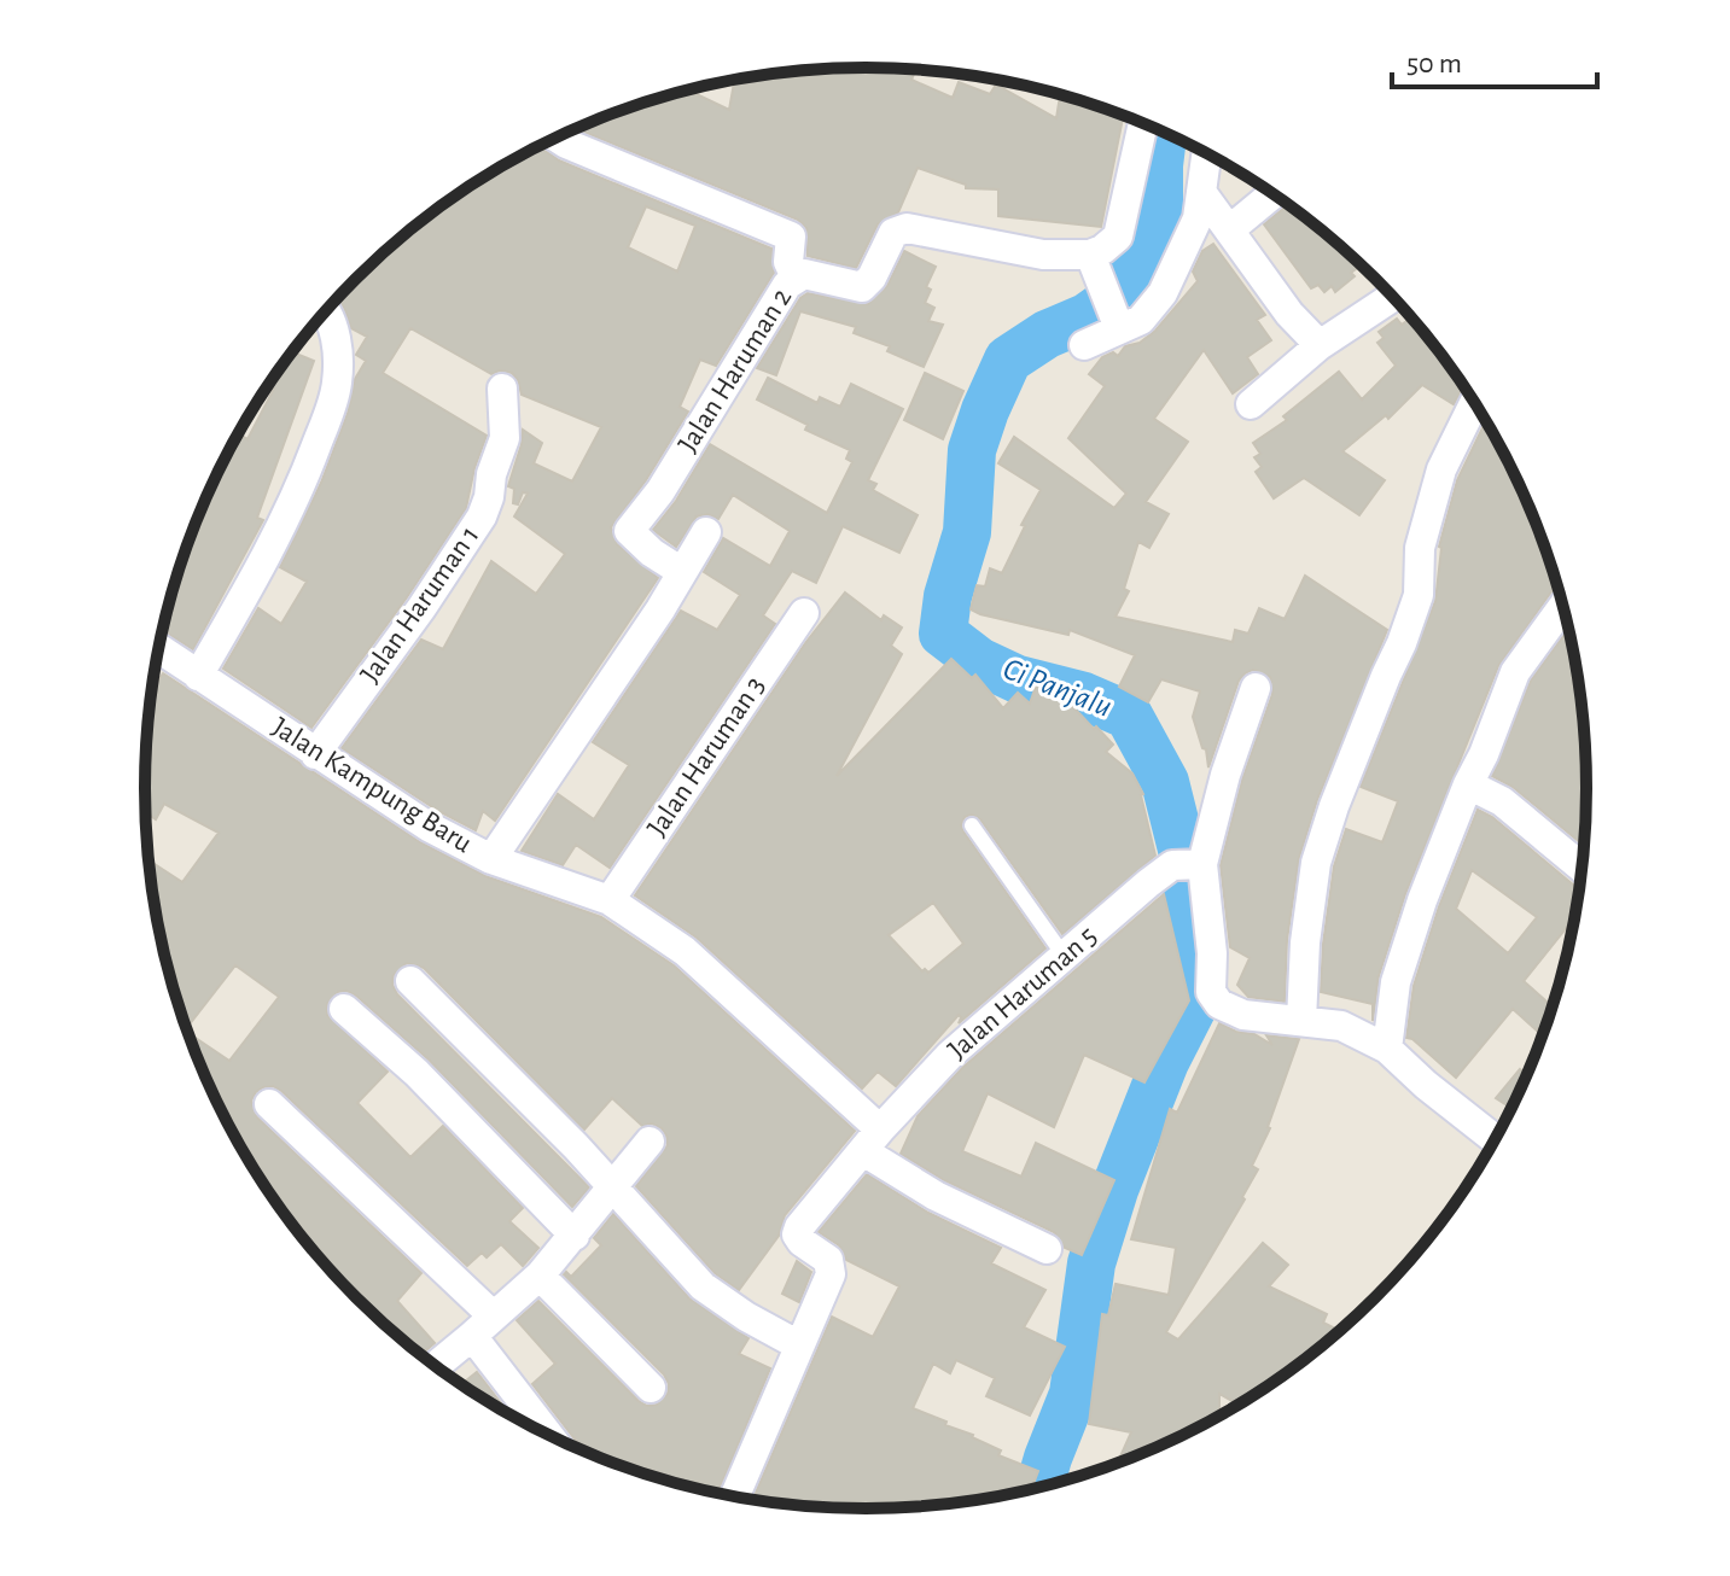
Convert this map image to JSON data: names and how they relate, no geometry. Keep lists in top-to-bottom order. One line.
{"streets":{"street":["Jalan Haruman 2","Jalan Haruman 1","Jalan Haruman 3","Jalan Kampung Baru","Jalan Haruman 5"]},"crossings":[["Jalan Haruman 1","Jalan Kampung Baru"],["Jalan Haruman 3","Jalan Kampung Baru"],["Jalan Kampung Baru","Jalan Haruman 5"]],"water":["Ci Panjalu"],"scale_bar":"50 m"}
